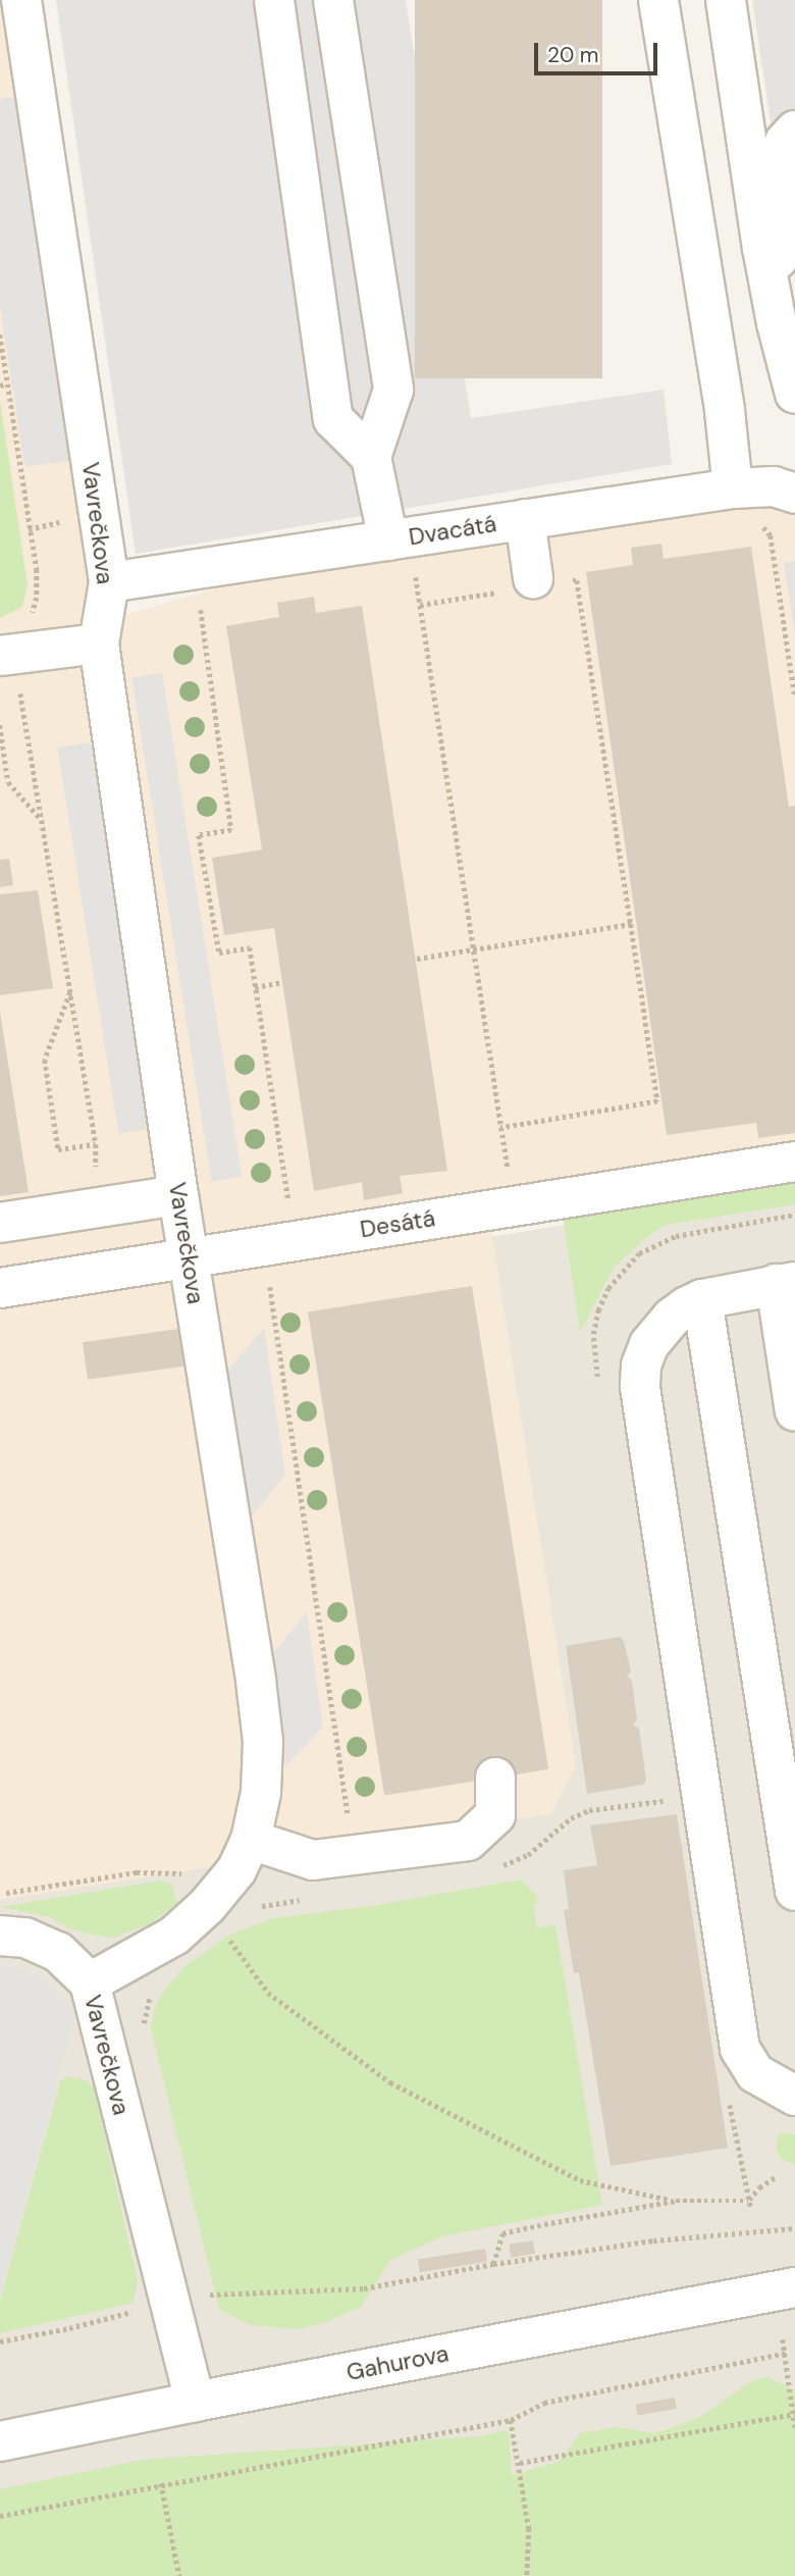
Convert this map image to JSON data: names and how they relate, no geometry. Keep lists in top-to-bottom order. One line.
{"streets":{"street":["Vavrečkova","Dvacátá","Desátá","Gahurova"]},"crossings":[["Vavrečkova","Dvacátá"],["Vavrečkova","Desátá"],["Vavrečkova","Gahurova"]],"scale_bar":"20 m"}
